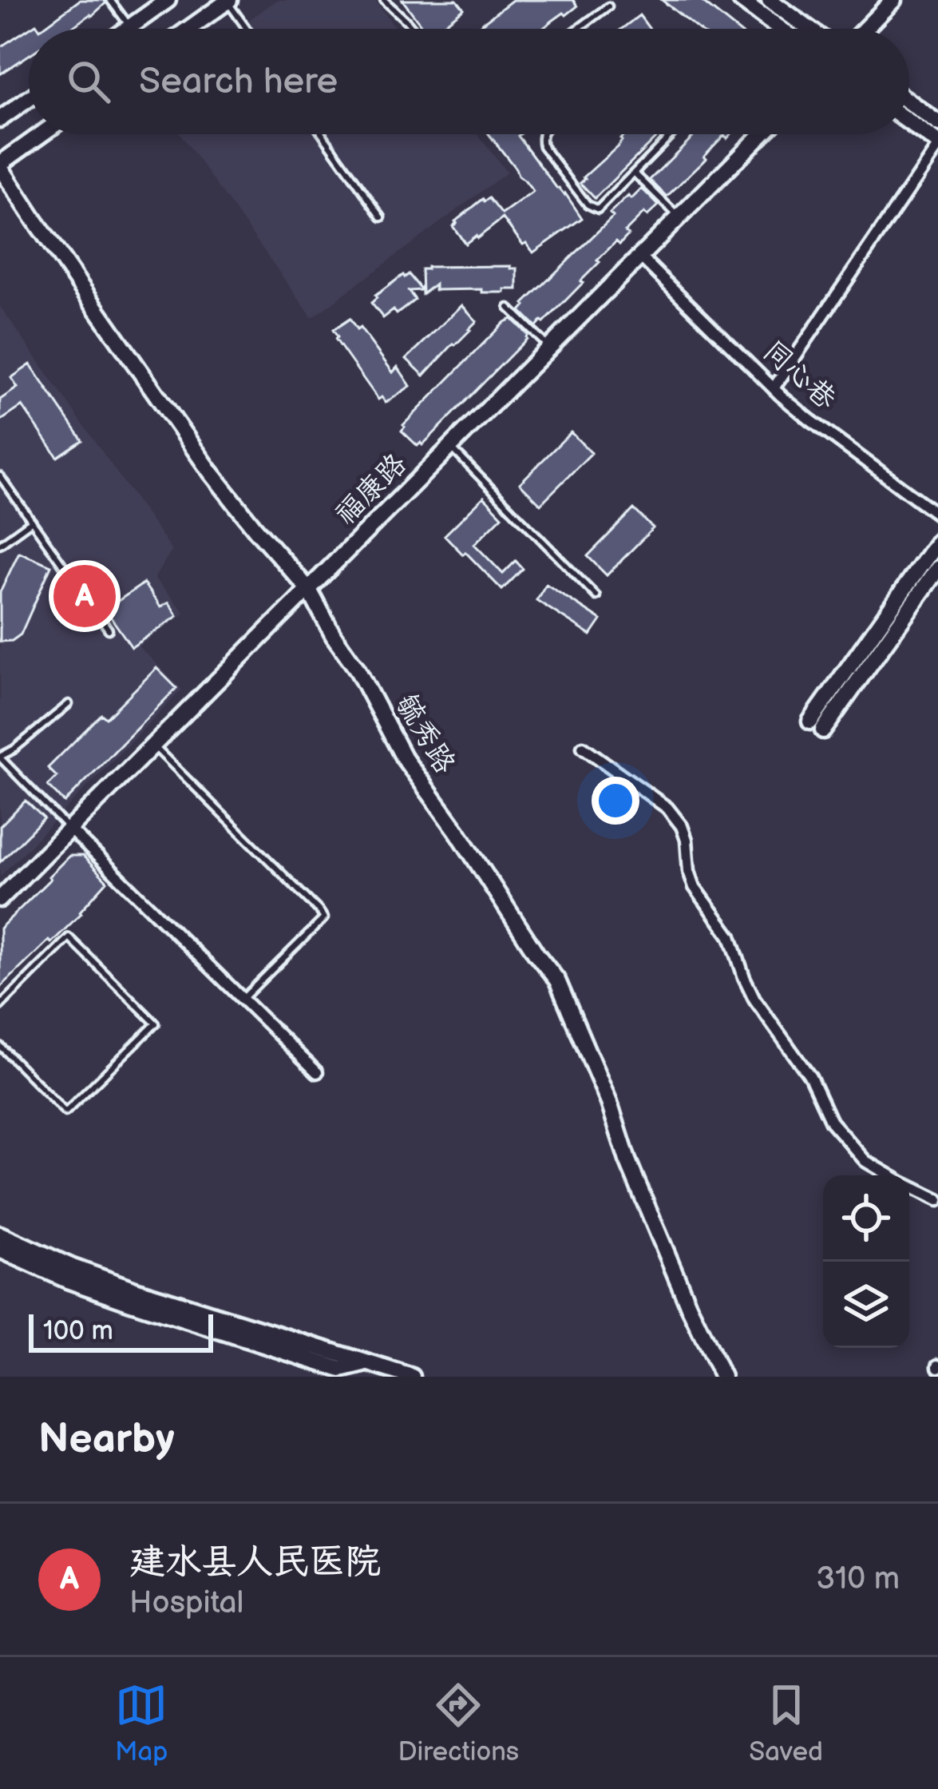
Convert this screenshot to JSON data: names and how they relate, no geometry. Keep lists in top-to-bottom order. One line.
{"streets":{"street":["同心巷","福康路","毓秀路"]},"crossings":[["同心巷","福康路"],["福康路","毓秀路"]],"scale_bar":"100 m","page":{"search":"Search here","pins":"A","scale":"100 m","heading":"Nearby","list":[{"mark":"A","name":"建水县人民医院","note":"Hospital","value":"310 m"}],"nav":["Map","Directions","Saved"]}}
